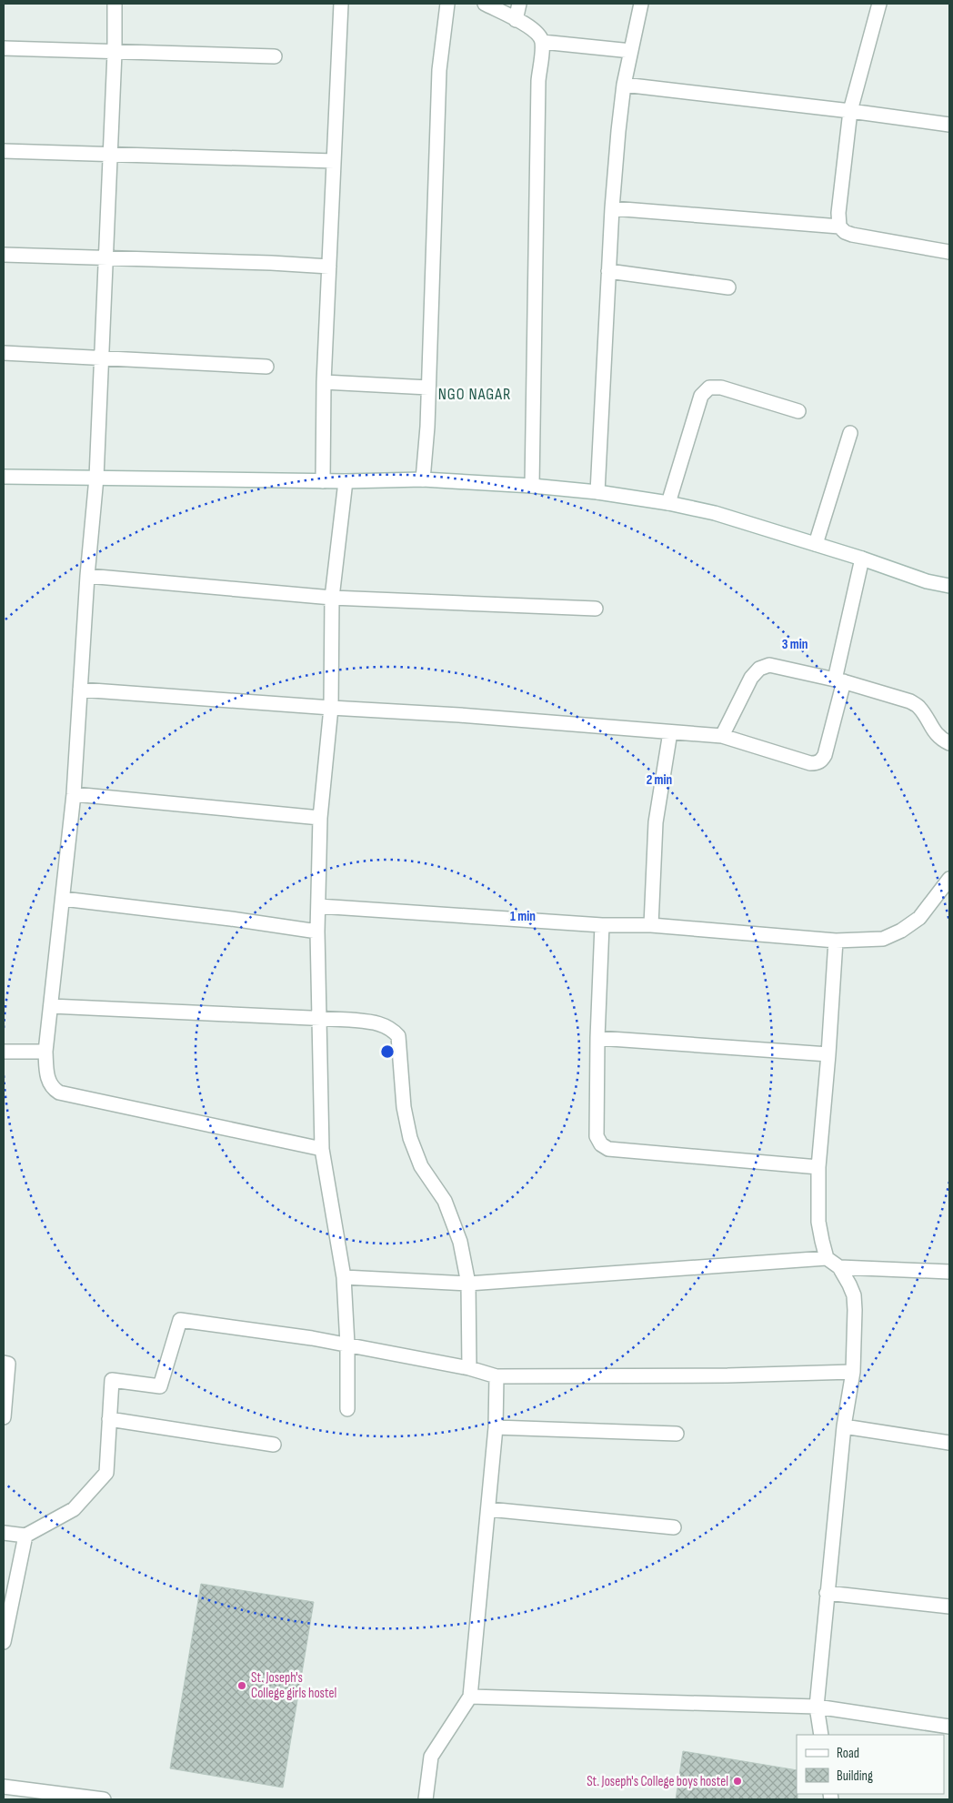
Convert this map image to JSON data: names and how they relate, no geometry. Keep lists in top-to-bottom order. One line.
{"districts":["NGO NAGAR"],"places":["St. Joseph's College girls hostel","St. Joseph's College boys hostel"],"legend":["Road","Building"],"rings":["3 min","2 min","1 min"]}
